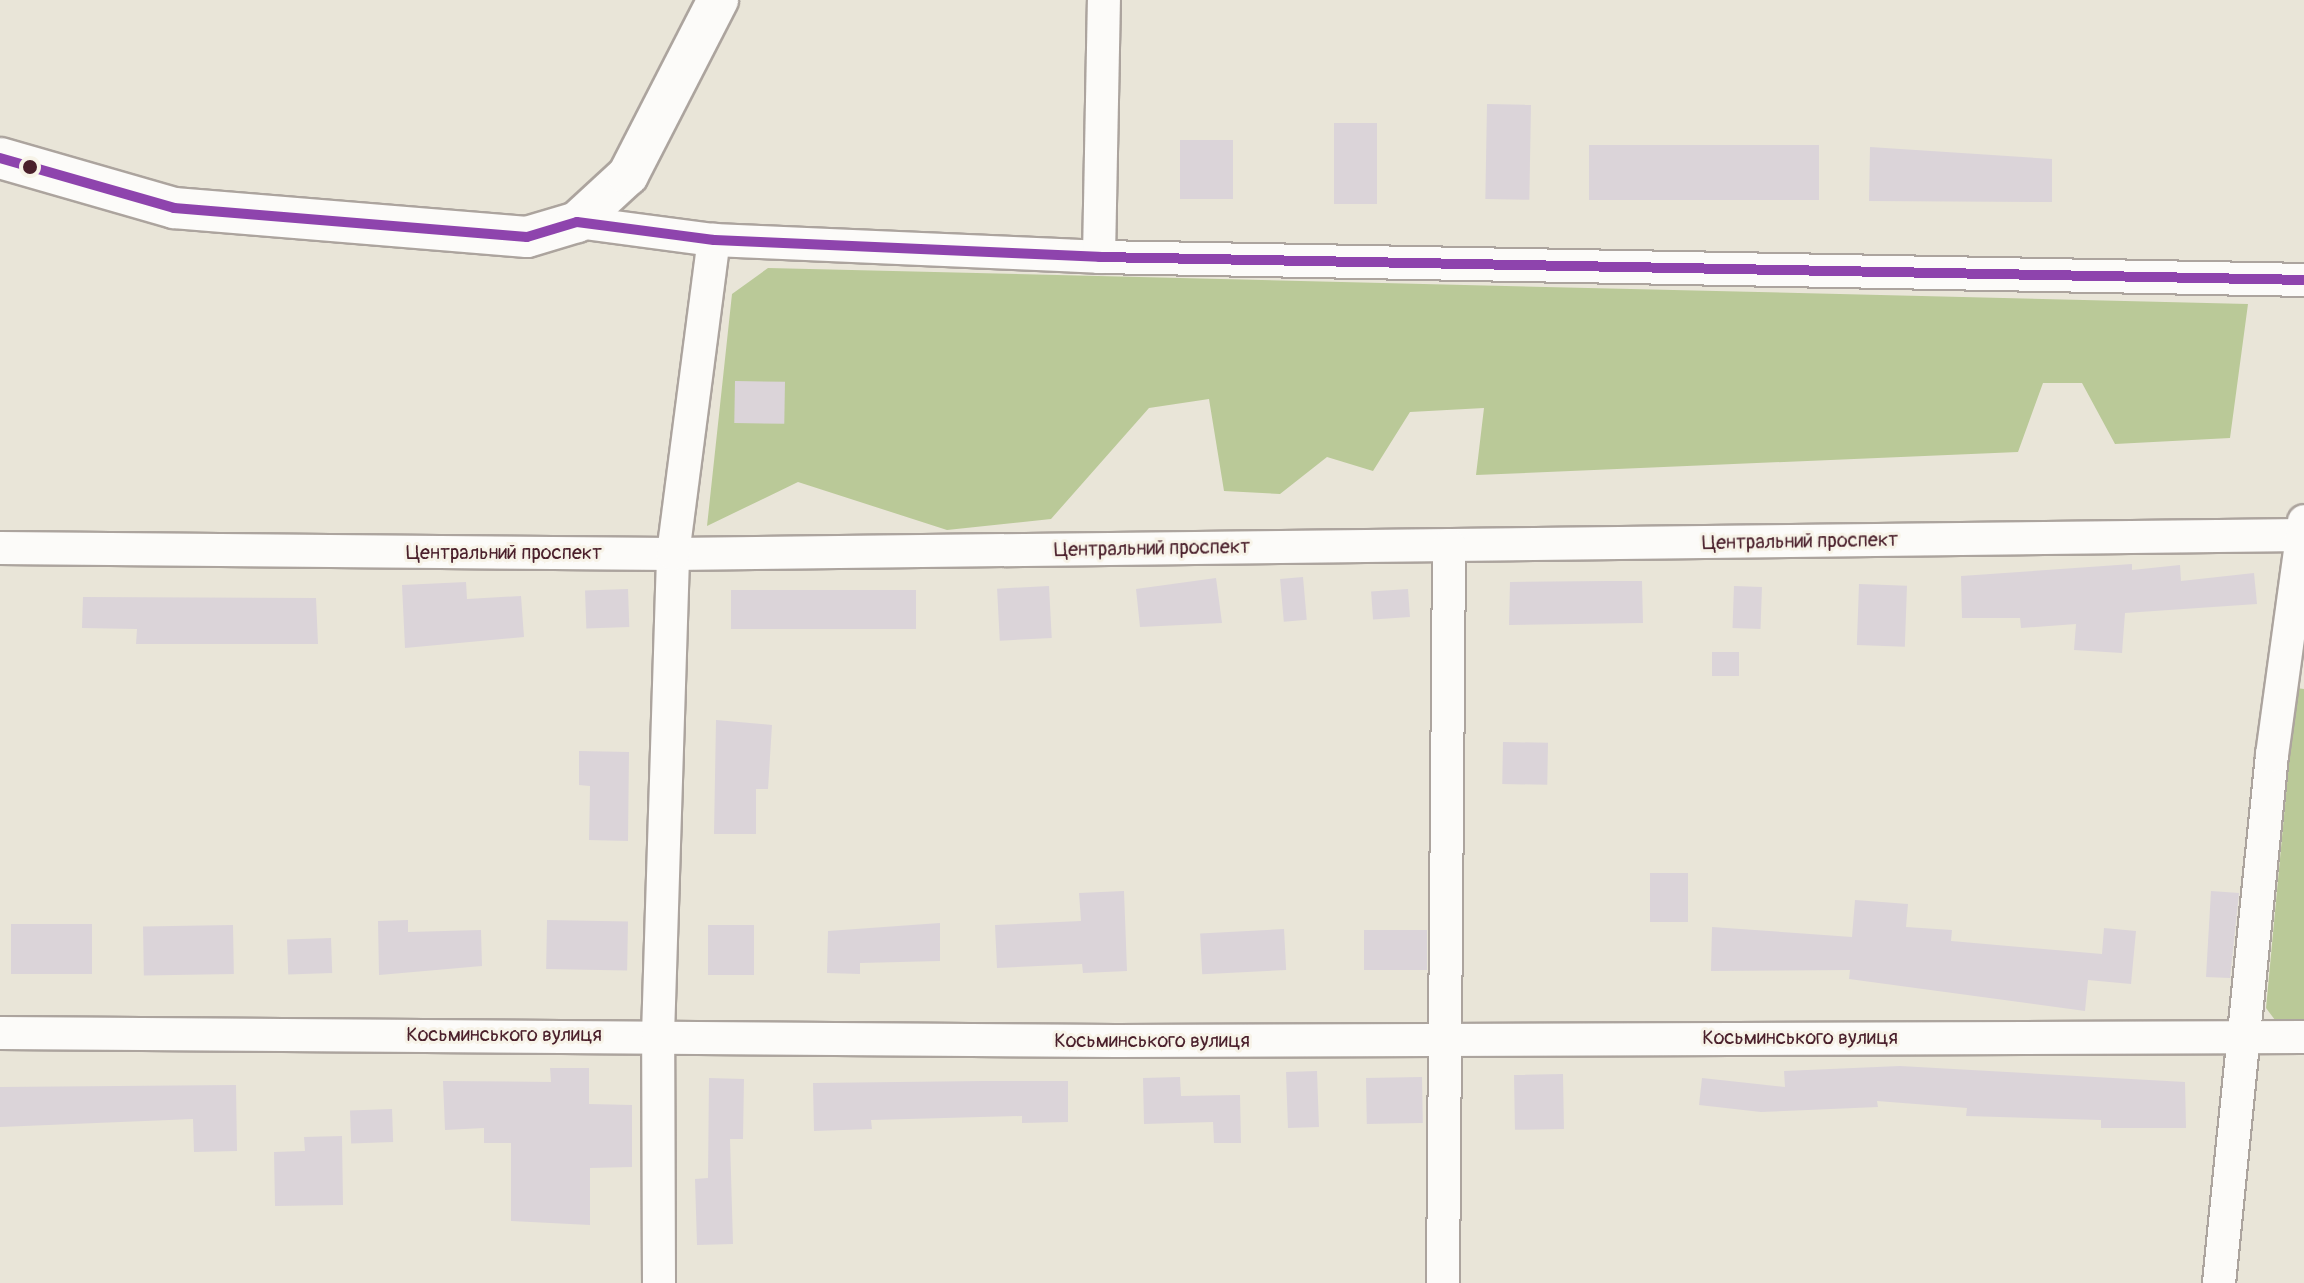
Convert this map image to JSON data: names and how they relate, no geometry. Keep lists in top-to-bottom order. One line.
{"streets":{"street":["Центральний проспект","Косьминського вулиця"]}}
